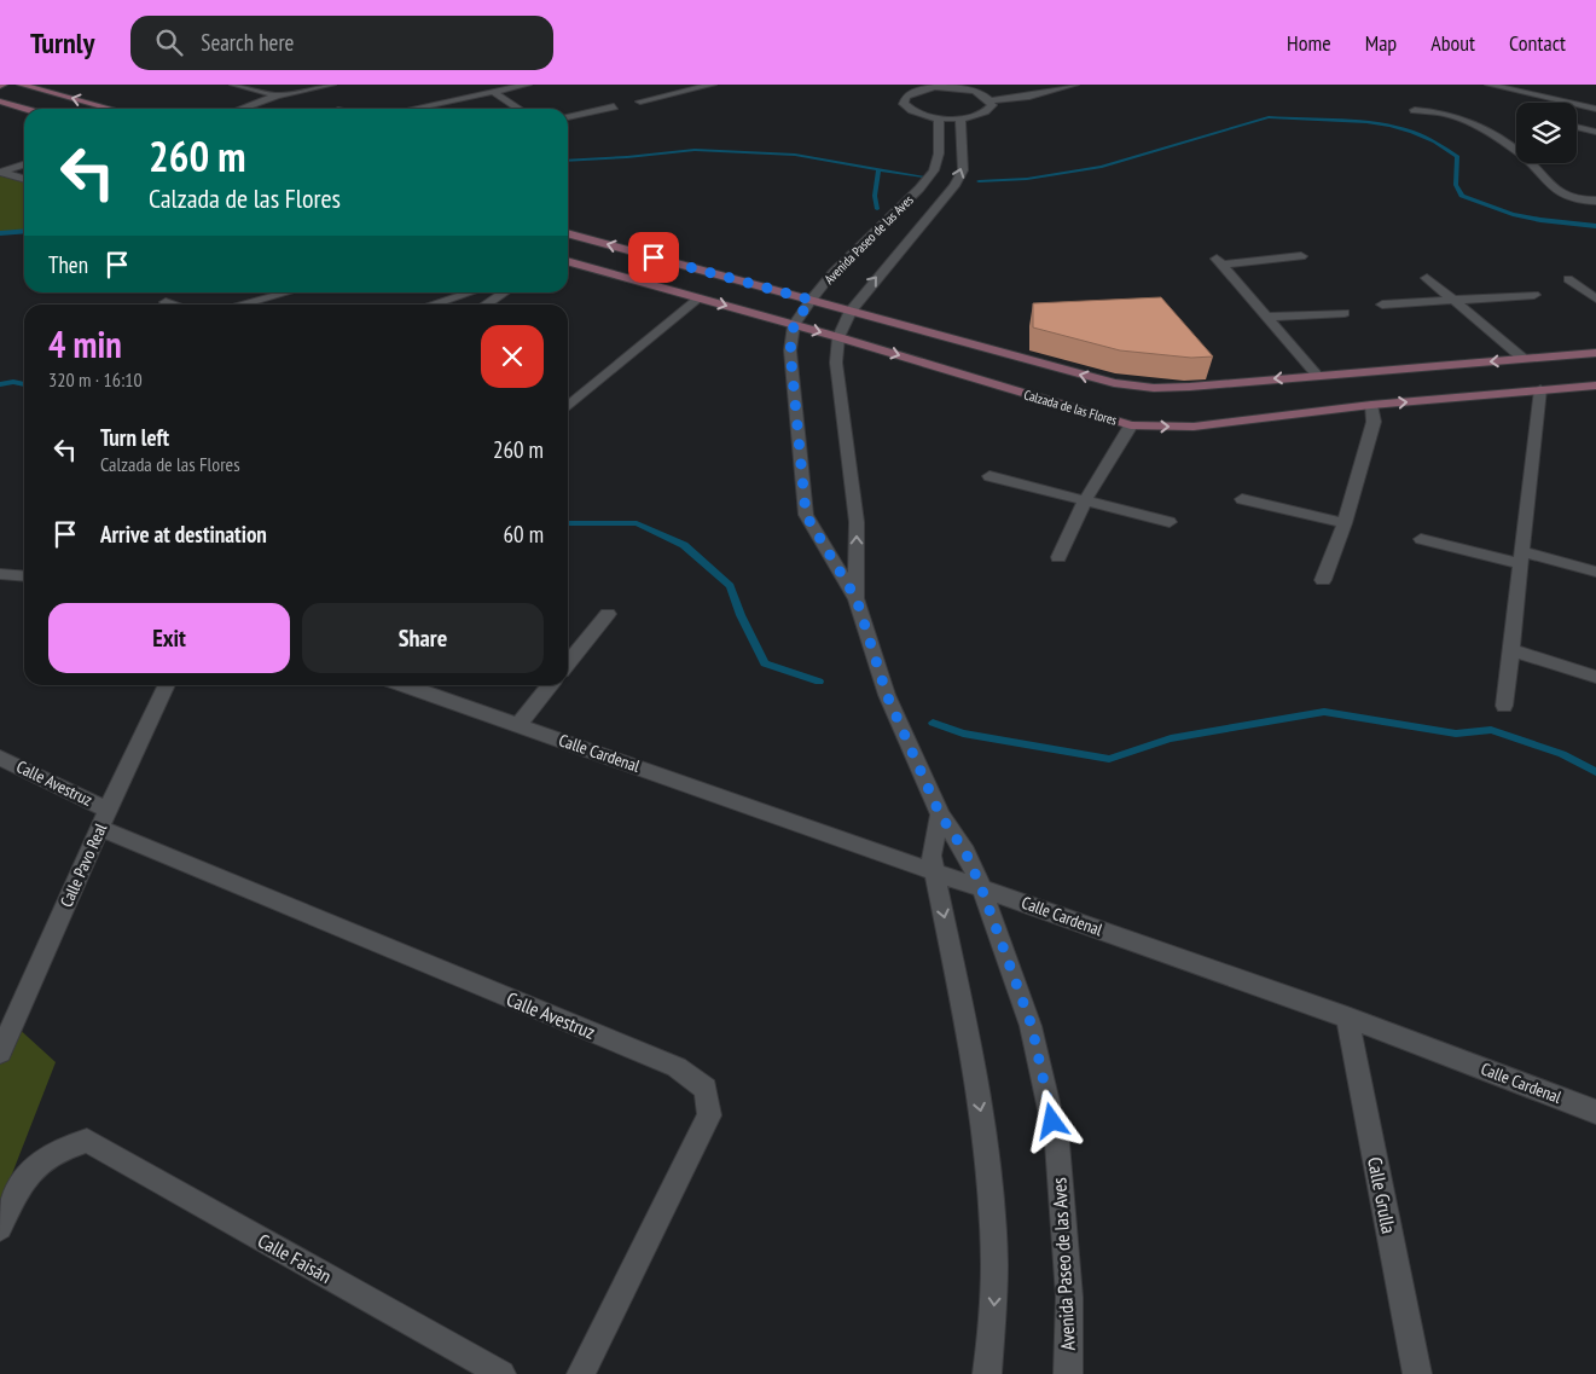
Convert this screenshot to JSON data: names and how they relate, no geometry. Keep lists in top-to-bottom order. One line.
{"streets":{"street":["Avenida Paseo de las Aves","Calzada de las Flores","Calle Cardenal","Calle Avestruz","Calle Pavo Real","Calle Grulla","Calle Faisán"]},"crossings":[["Avenida Paseo de las Aves","Calzada de las Flores"],["Avenida Paseo de las Aves","Calle Cardenal"],["Calle Cardenal","Calle Grulla"],["Calle Avestruz","Calle Pavo Real"]],"page":{"header":"Turnly","search":"Search here","nav":["Home","Map","About","Contact"],"turn":["260 m","Calzada de las Flores"],"then":"Then","heading":["4 min","320 m · 16:10"],"list":[{"name":"Turn left","note":"Calzada de las Flores","value":"260 m"},{"name":"Arrive at destination","value":"60 m"}],"buttons":["Exit","Share"]}}
